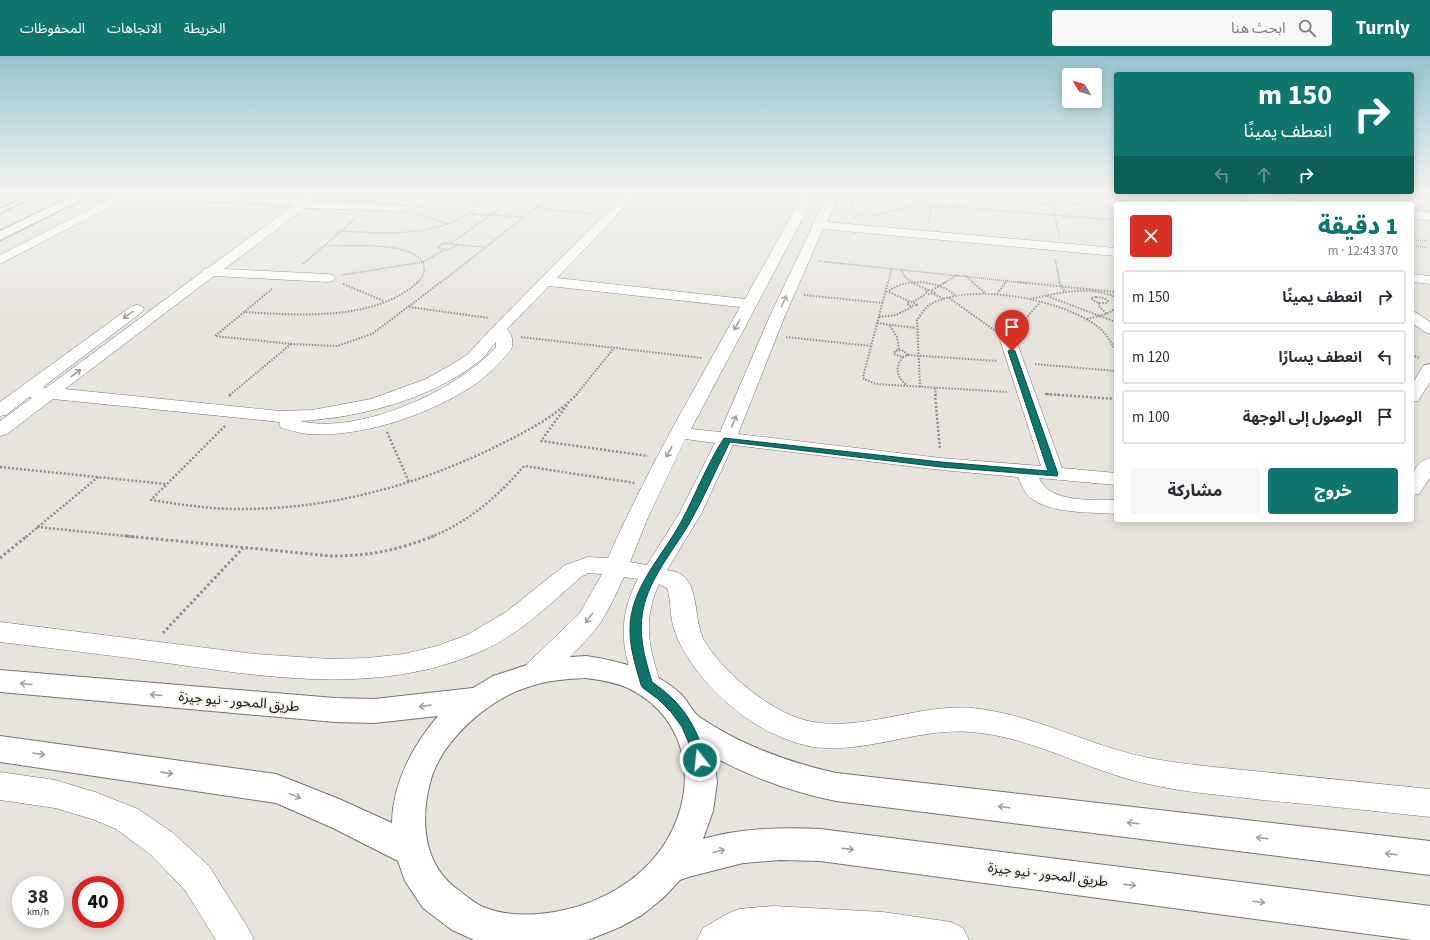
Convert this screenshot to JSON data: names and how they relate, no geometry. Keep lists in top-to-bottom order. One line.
{"streets":{"street":["طريق المحور - نيو جيزة"]},"north":"top left","page":{"header":"Turnly","search":"ابحث هنا","nav":["الخريطة","الاتجاهات","المحفوظات"],"turn":["150 m","انعطف يمينًا"],"heading":["1 دقيقة","370 m · 12:43"],"list":[{"name":"انعطف يمينًا","value":"150 m"},{"name":"انعطف يسارًا","value":"120 m"},{"name":"الوصول إلى الوجهة","value":"100 m"}],"buttons":["خروج","مشاركة"],"speed":"38 km/h","limit":"40"}}
